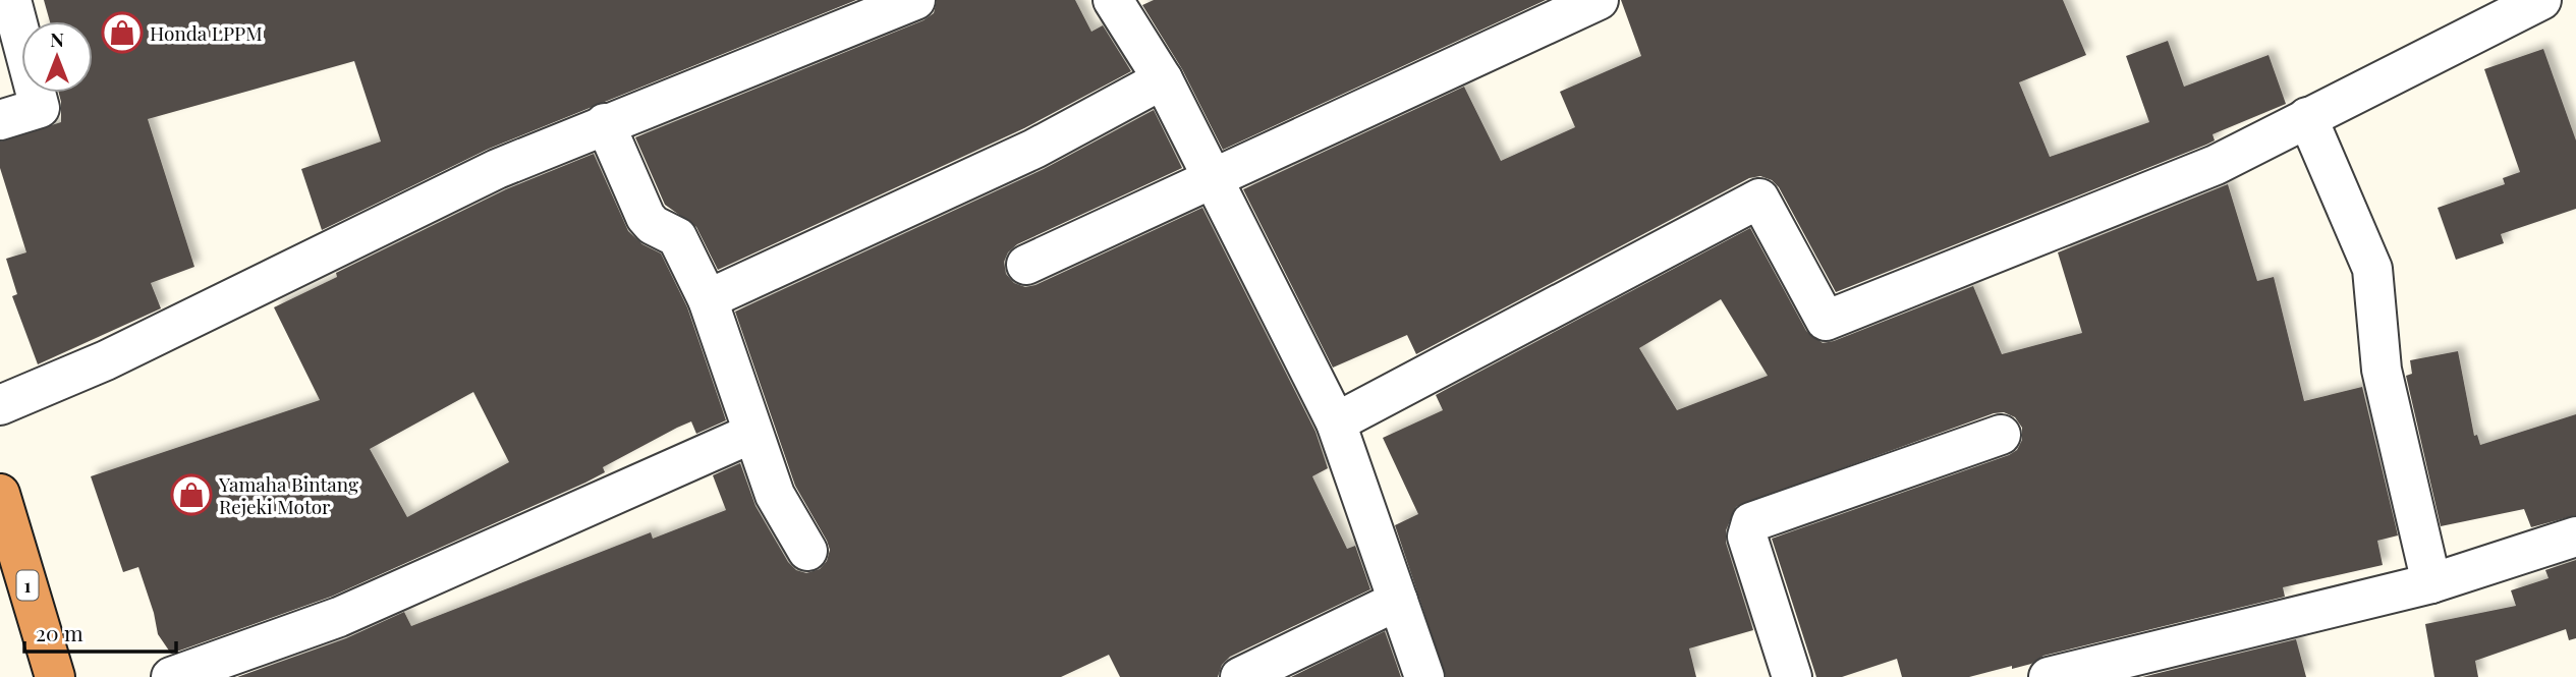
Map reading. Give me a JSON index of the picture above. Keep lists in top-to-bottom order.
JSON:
{
  "streets": {
    "highway": ["1"]
  },
  "places": {
    "shop": ["Honda LPPM", "Yamaha Bintang Rejeki Motor"]
  },
  "scale_bar": "20 m",
  "north": "top"
}
